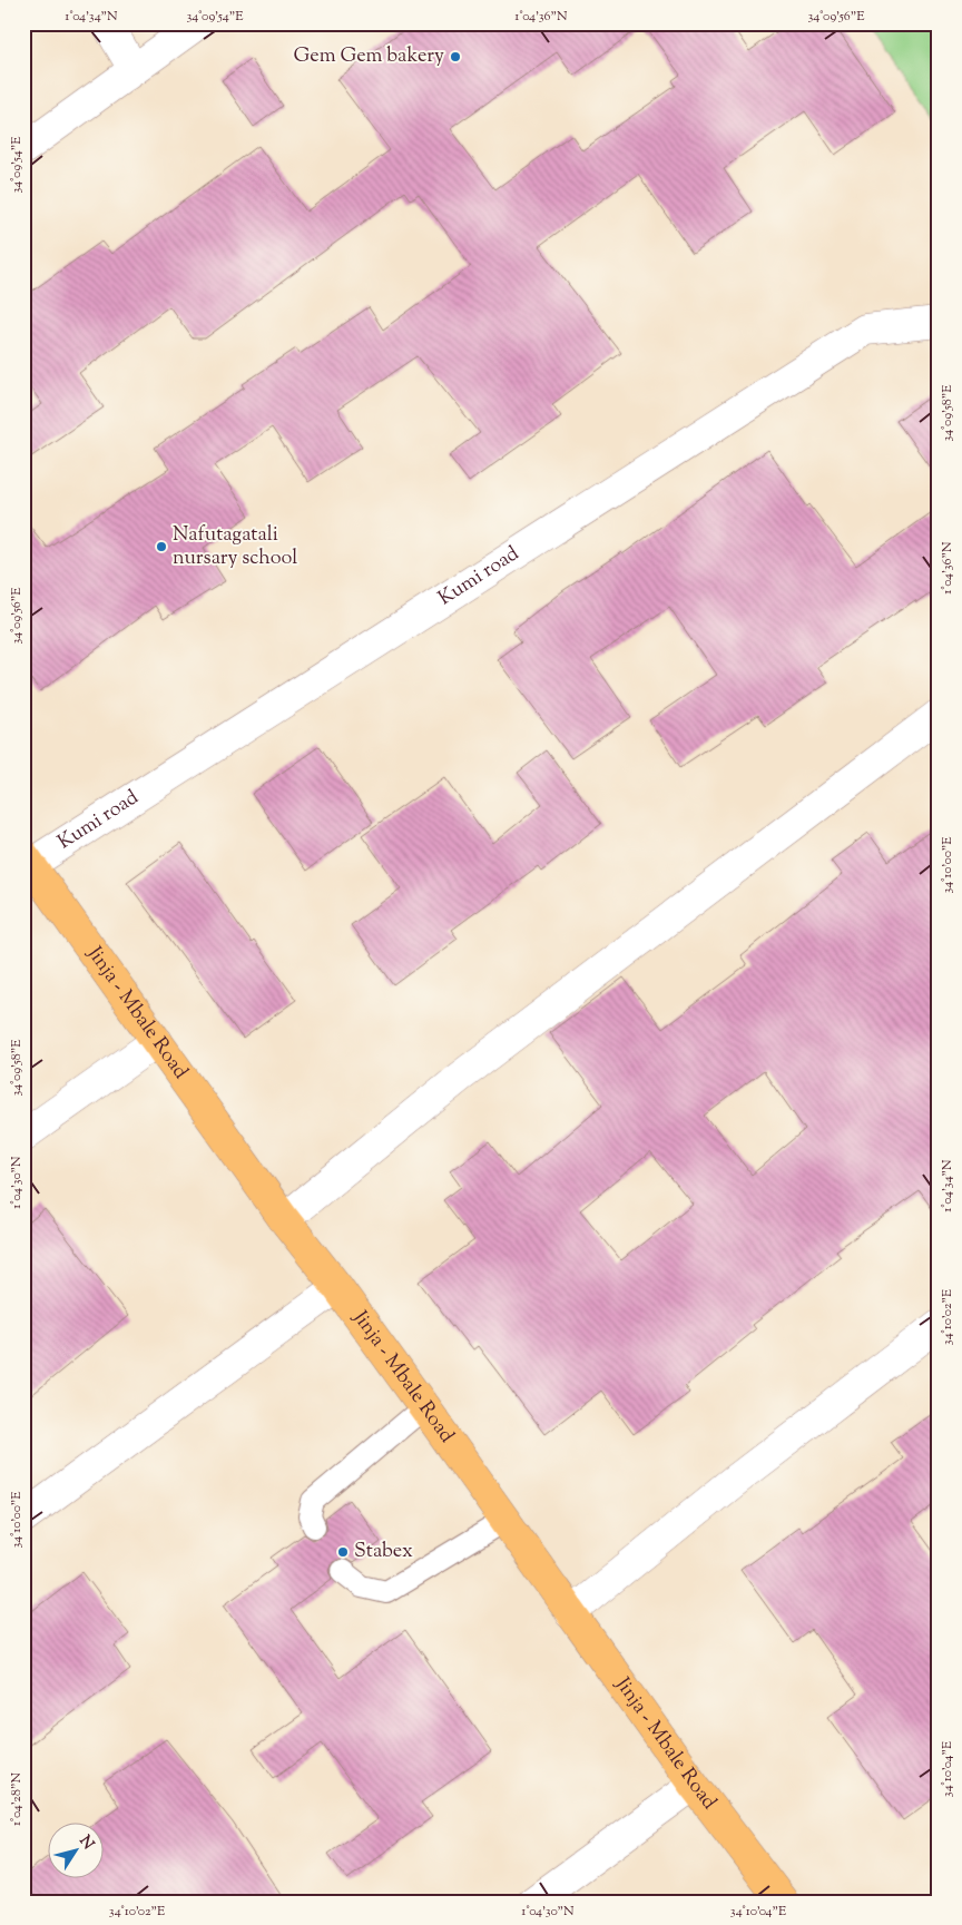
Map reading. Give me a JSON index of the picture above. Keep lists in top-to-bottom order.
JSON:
{
  "streets": {
    "main road": ["Jinja - Mbale Road"],
    "street": ["Kumi road"]
  },
  "crossings": [
    ["Kumi road", "Jinja - Mbale Road"]
  ],
  "places": ["Gem Gem bakery", "Nafutagatali nursary school", "Stabex"],
  "north": "top right",
  "coordinates": [
    "1°04'34\"N",
    "34°09'54\"E",
    "1°04'36\"N",
    "34°09'56\"E",
    "34°09'58\"E",
    "34°10'00\"E",
    "1°04'30\"N",
    "34°10'02\"E",
    "34°10'04\"E",
    "1°04'28\"N"
  ]
}
